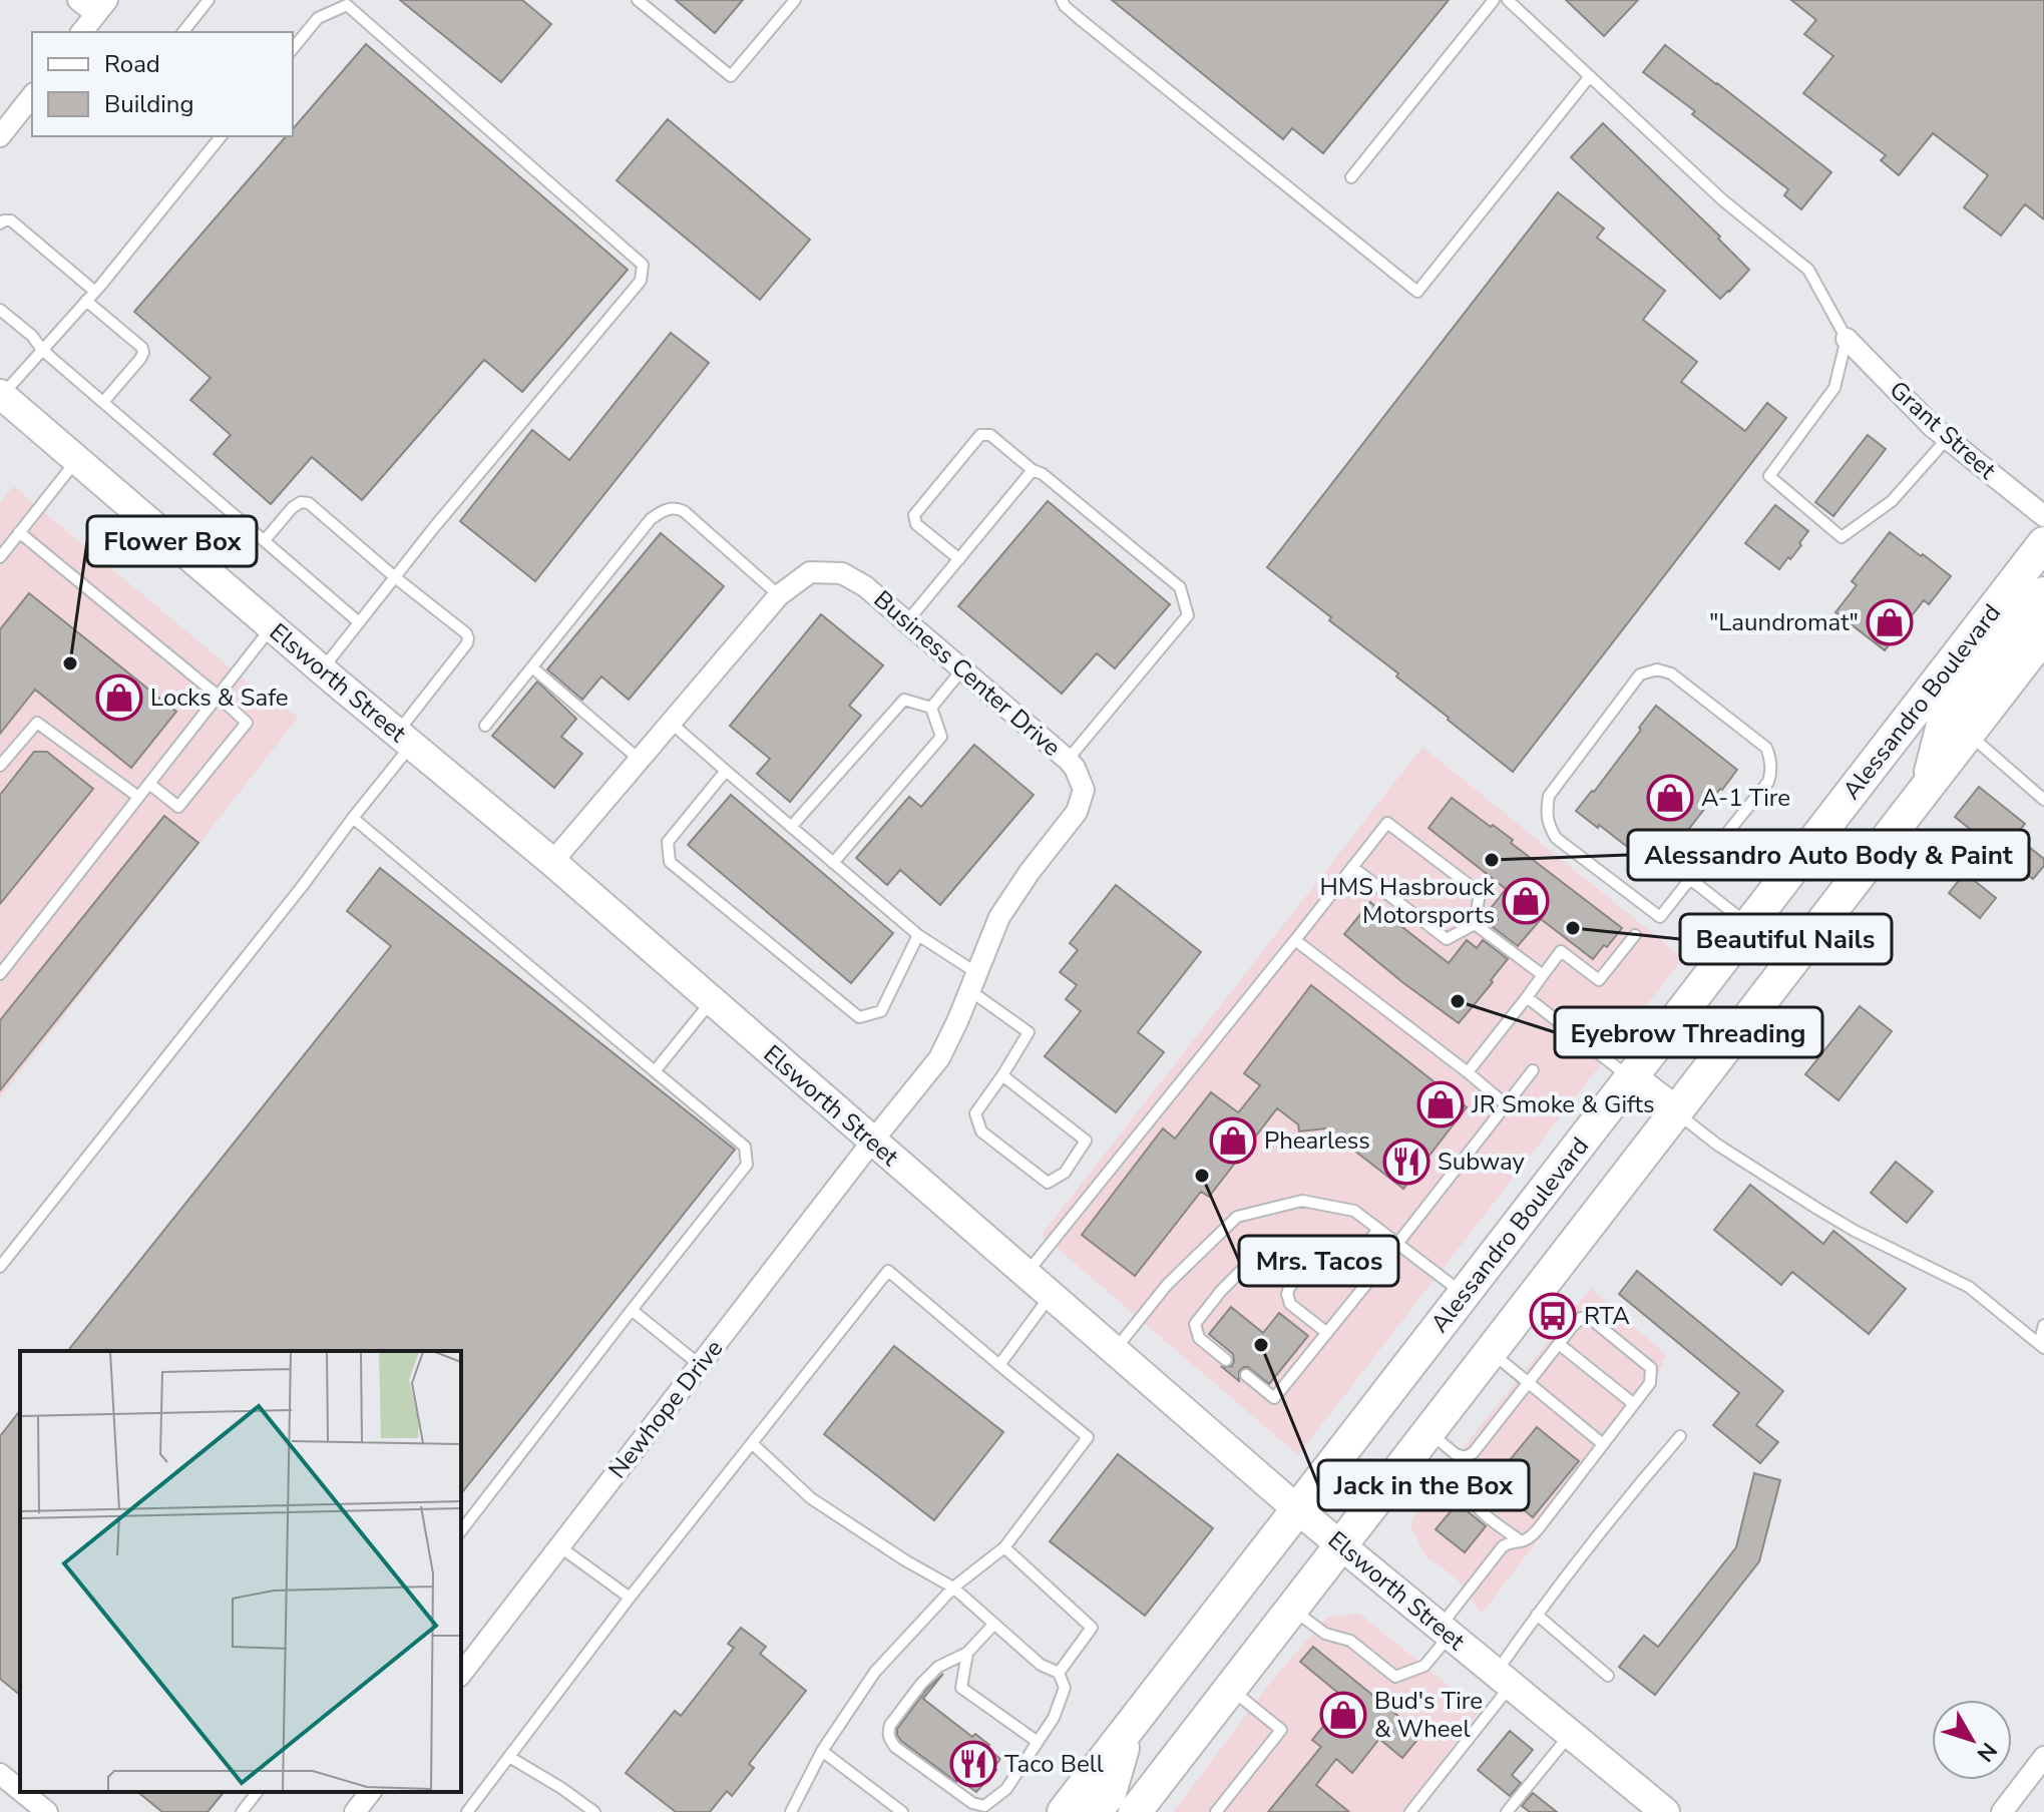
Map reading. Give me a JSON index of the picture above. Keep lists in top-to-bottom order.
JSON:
{
  "streets": {
    "main road": ["Alessandro Boulevard"],
    "street": [
      "Grant Street",
      "Business Center Drive",
      "Elsworth Street",
      "Newhope Drive"
    ]
  },
  "crossings": [
    ["Business Center Drive", "Elsworth Street"],
    ["Business Center Drive", "Newhope Drive"],
    ["Elsworth Street", "Alessandro Boulevard"],
    ["Elsworth Street", "Newhope Drive"]
  ],
  "places": {
    "shop": [
      "\"Laundromat\"",
      "Locks & Safe",
      "A-1 Tire",
      "HMS Hasbrouck Motorsports",
      "JR Smoke & Gifts",
      "Phearless",
      "Bud's Tire & Wheel"
    ],
    "other": [
      "Flower Box",
      "Alessandro Auto Body & Paint",
      "Beautiful Nails",
      "Eyebrow Threading",
      "Mrs. Tacos",
      "Jack in the Box"
    ],
    "restaurant": ["Subway", "Taco Bell"],
    "bus stop": ["RTA"]
  },
  "legend": ["Road", "Building"],
  "north": "bottom right"
}
